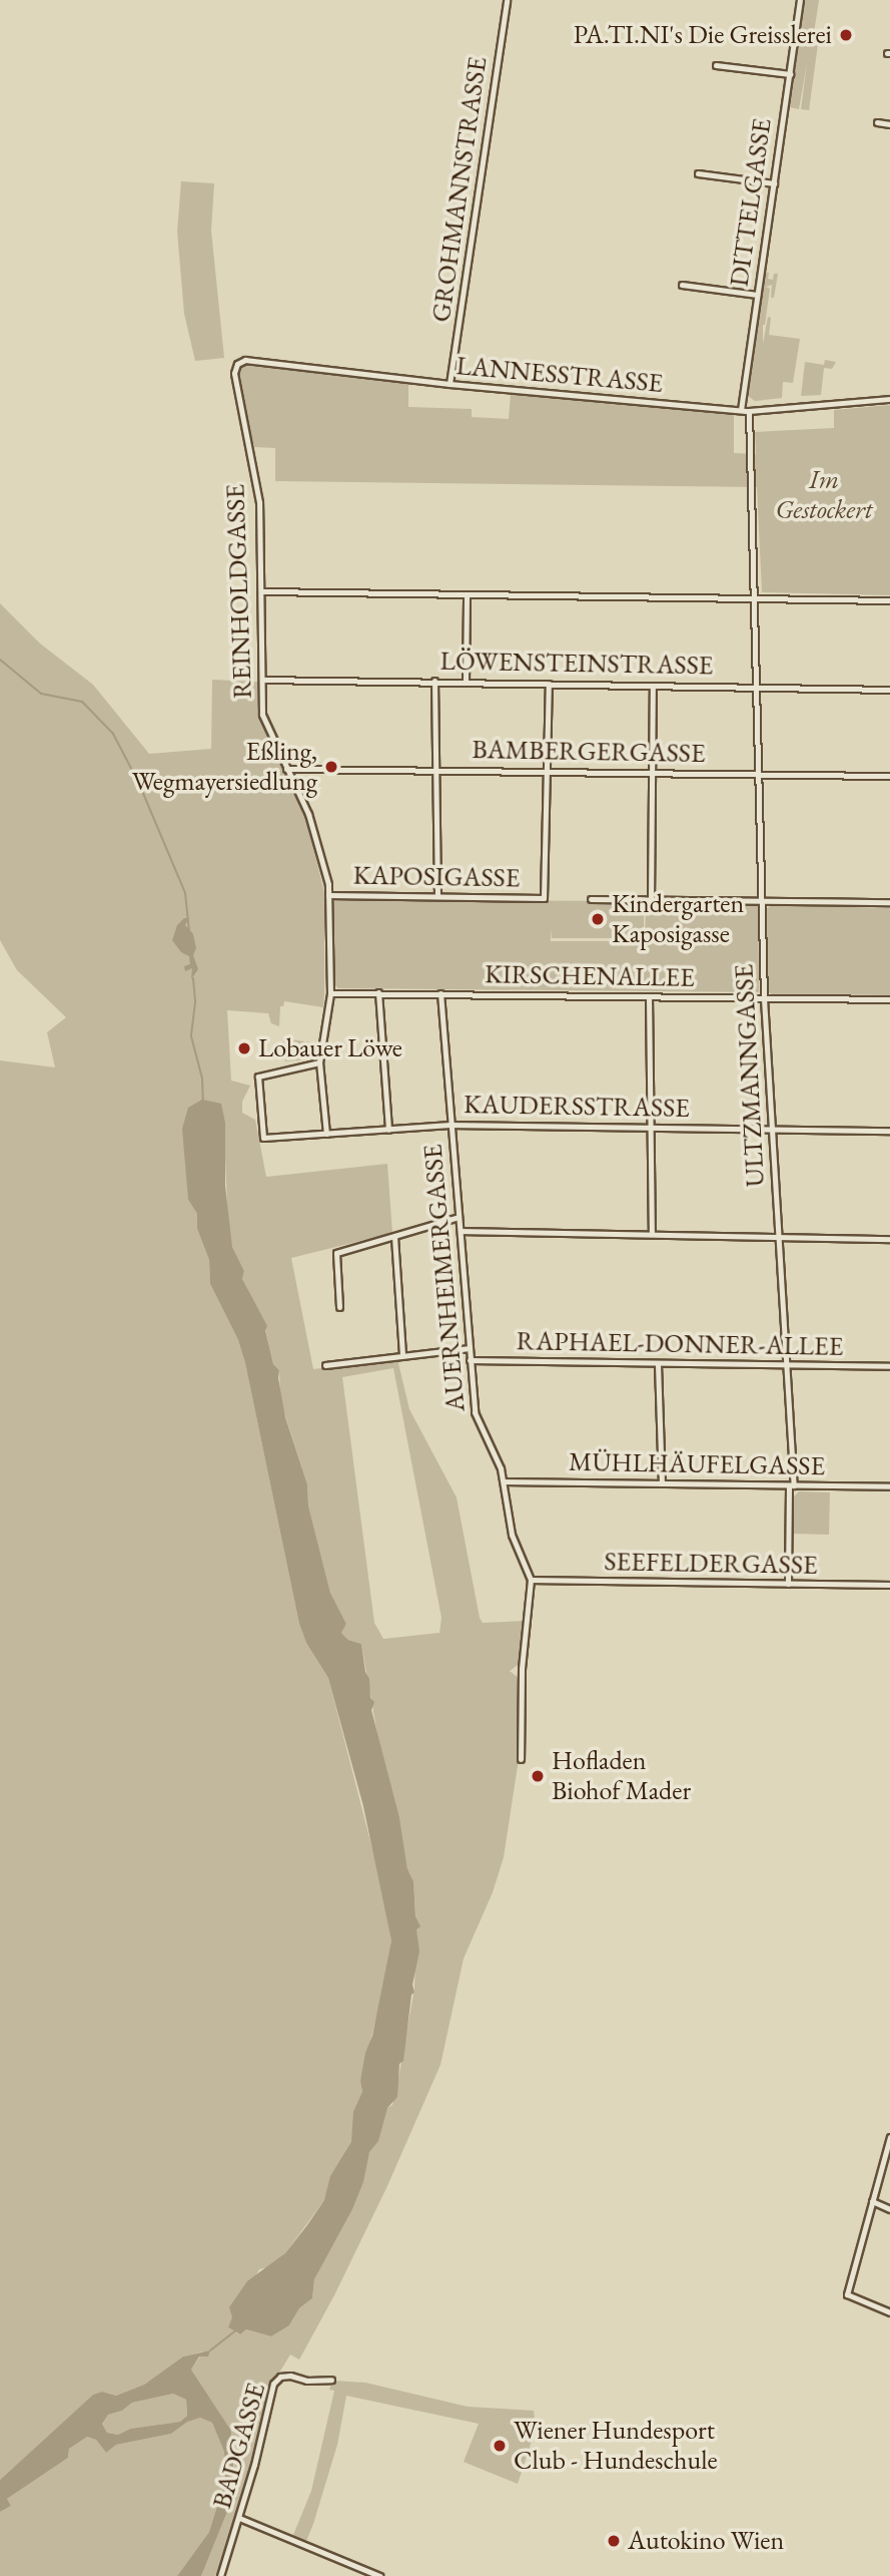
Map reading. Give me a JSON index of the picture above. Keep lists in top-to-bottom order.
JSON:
{
  "streets": {
    "street": [
      "GROHMANNSTRASSE",
      "DITTELGASSE",
      "LANNESSTRASSE",
      "REINHOLDGASSE",
      "LÖWENSTEINSTRASSE",
      "BAMBERGERGASSE",
      "KAPOSIGASSE",
      "KIRSCHENALLEE",
      "ULTZMANNGASSE",
      "KAUDERSSTRASSE",
      "AUERNHEIMERGASSE",
      "RAPHAEL-DONNER-ALLEE",
      "MÜHLHÄUFELGASSE",
      "SEEFELDERGASSE",
      "BADGASSE"
    ]
  },
  "crossings": [
    ["GROHMANNSTRASSE", "LANNESSTRASSE"],
    ["DITTELGASSE", "LANNESSTRASSE"],
    ["LANNESSTRASSE", "REINHOLDGASSE"],
    ["LANNESSTRASSE", "ULTZMANNGASSE"],
    ["REINHOLDGASSE", "LÖWENSTEINSTRASSE"],
    ["REINHOLDGASSE", "BAMBERGERGASSE"],
    ["REINHOLDGASSE", "KAPOSIGASSE"],
    ["REINHOLDGASSE", "KIRSCHENALLEE"],
    ["REINHOLDGASSE", "KAUDERSSTRASSE"],
    ["LÖWENSTEINSTRASSE", "ULTZMANNGASSE"],
    ["BAMBERGERGASSE", "KAPOSIGASSE"],
    ["BAMBERGERGASSE", "ULTZMANNGASSE"],
    ["KIRSCHENALLEE", "ULTZMANNGASSE"],
    ["KIRSCHENALLEE", "AUERNHEIMERGASSE"],
    ["ULTZMANNGASSE", "KAUDERSSTRASSE"],
    ["ULTZMANNGASSE", "RAPHAEL-DONNER-ALLEE"],
    ["ULTZMANNGASSE", "MÜHLHÄUFELGASSE"],
    ["ULTZMANNGASSE", "SEEFELDERGASSE"],
    ["KAUDERSSTRASSE", "AUERNHEIMERGASSE"],
    ["AUERNHEIMERGASSE", "RAPHAEL-DONNER-ALLEE"],
    ["AUERNHEIMERGASSE", "MÜHLHÄUFELGASSE"],
    ["AUERNHEIMERGASSE", "SEEFELDERGASSE"]
  ],
  "parks": ["Im Gestockert"],
  "places": [
    "PA.TI.NI's Die Greisslerei",
    "Eßling, Wegmayersiedlung",
    "Kindergarten Kaposigasse",
    "Lobauer Löwe",
    "Hofladen Biohof Mader",
    "Wiener Hundesport Club - Hundeschule",
    "Autokino Wien"
  ]
}
